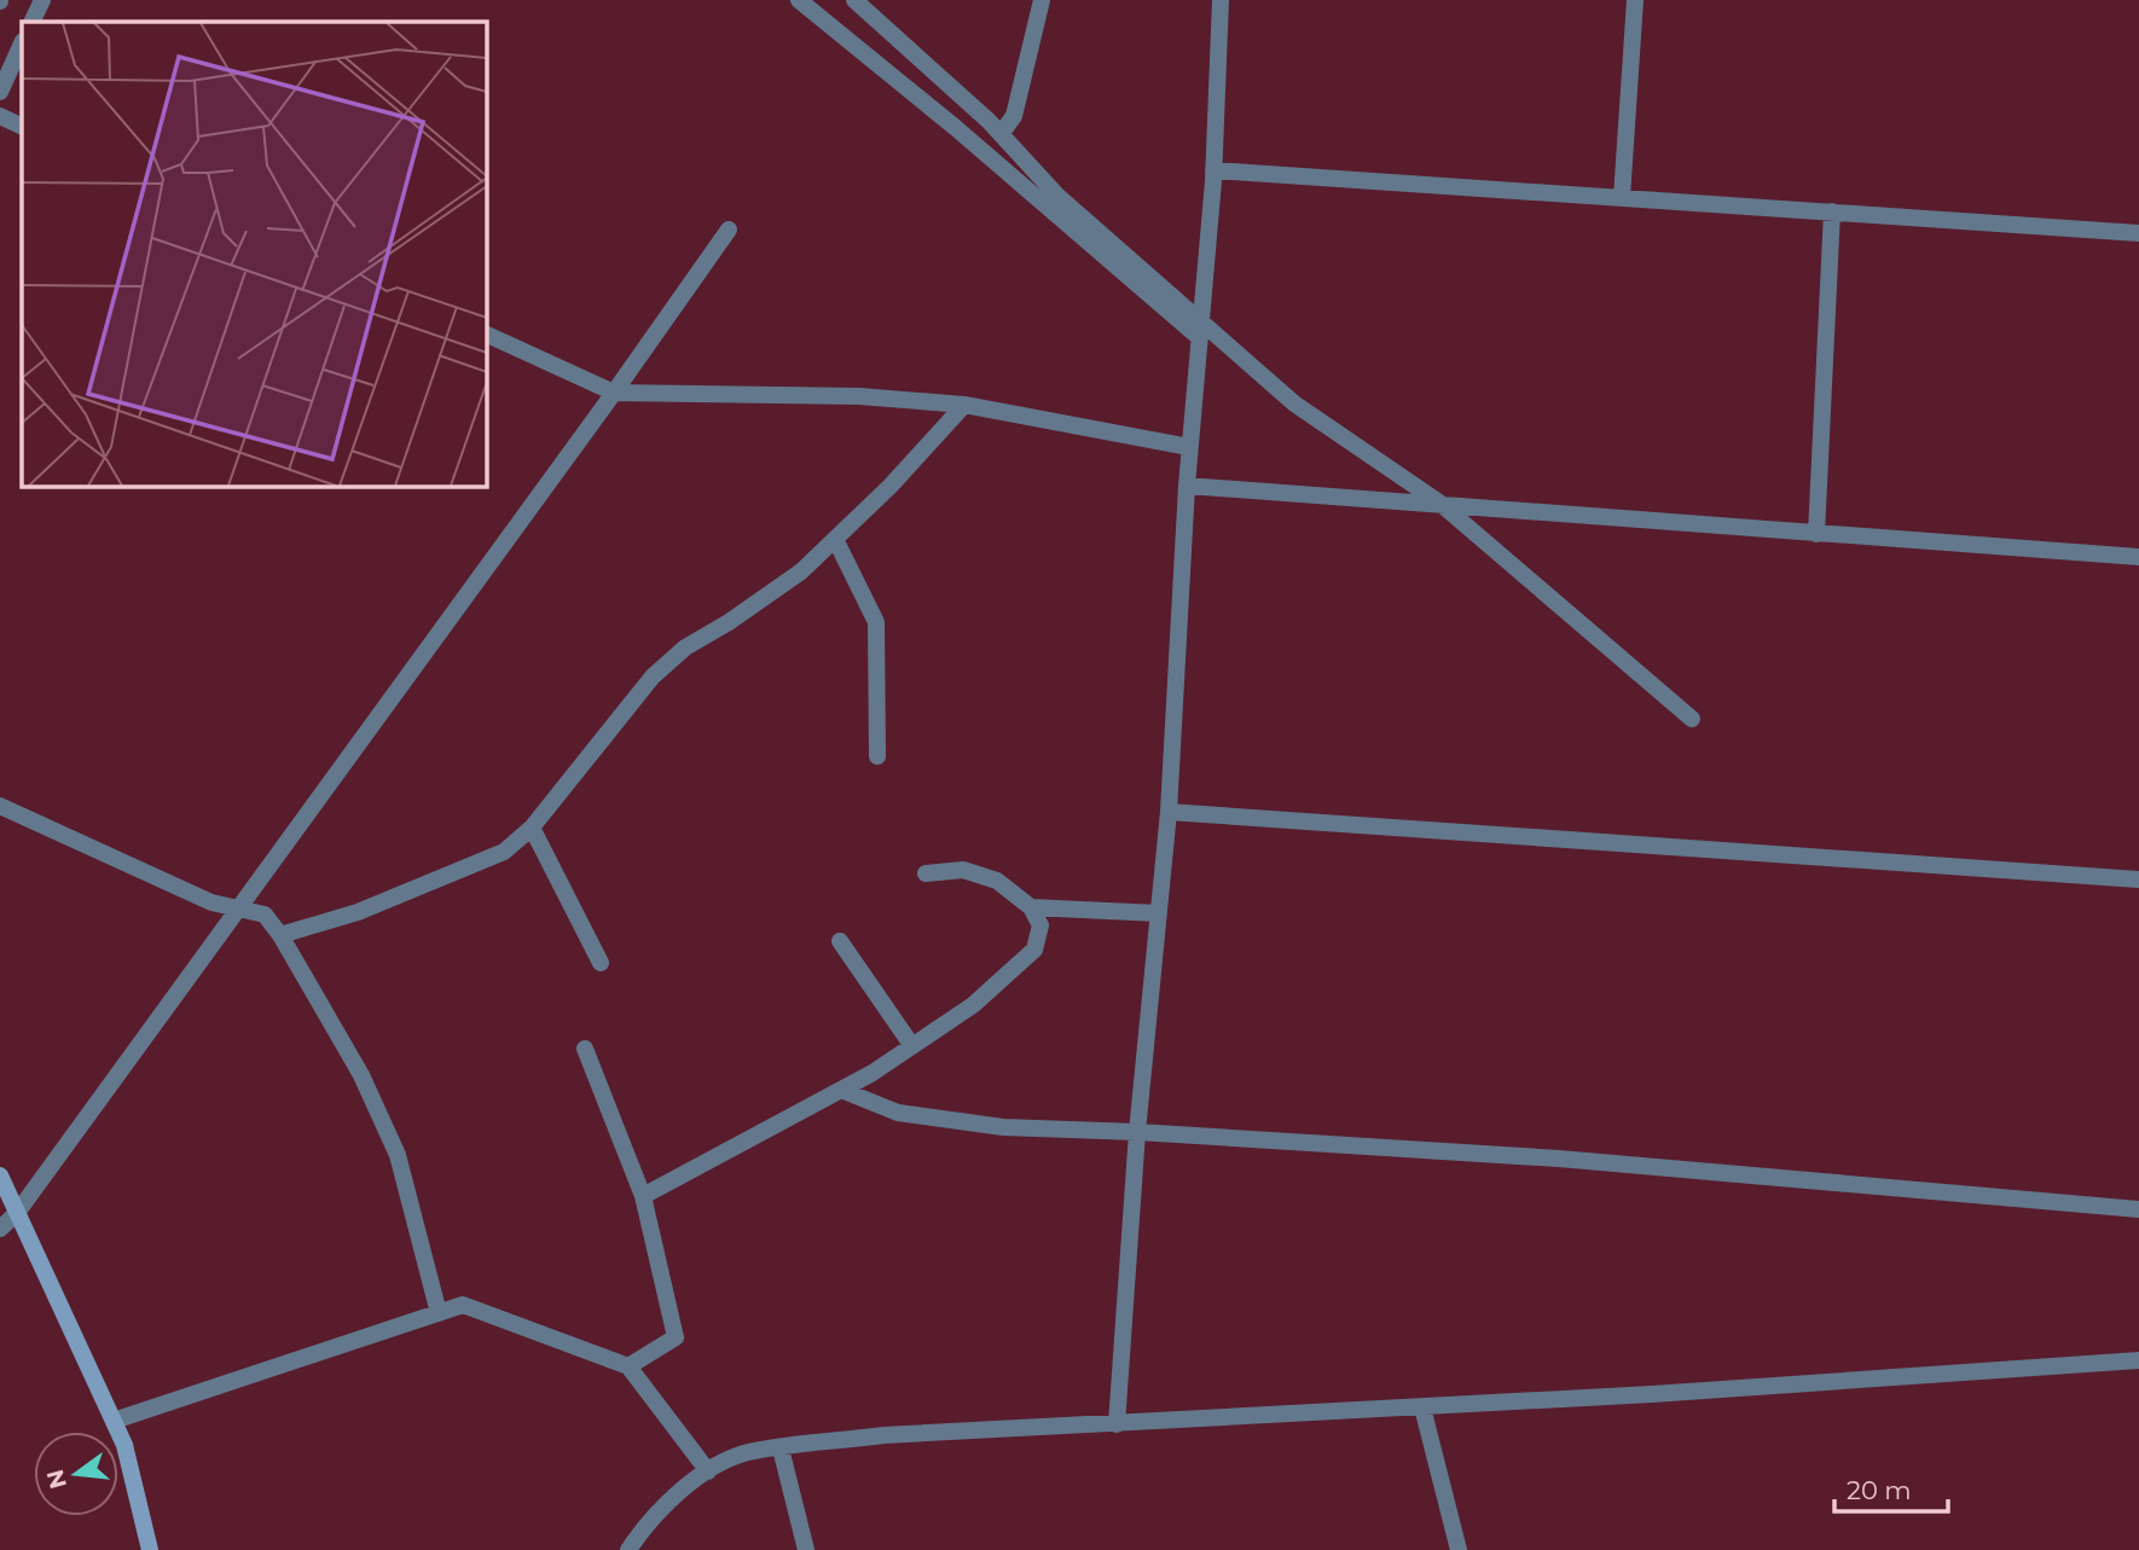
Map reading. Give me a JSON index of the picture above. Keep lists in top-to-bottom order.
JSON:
{
  "scale_bar": "20 m",
  "north": "left"
}
